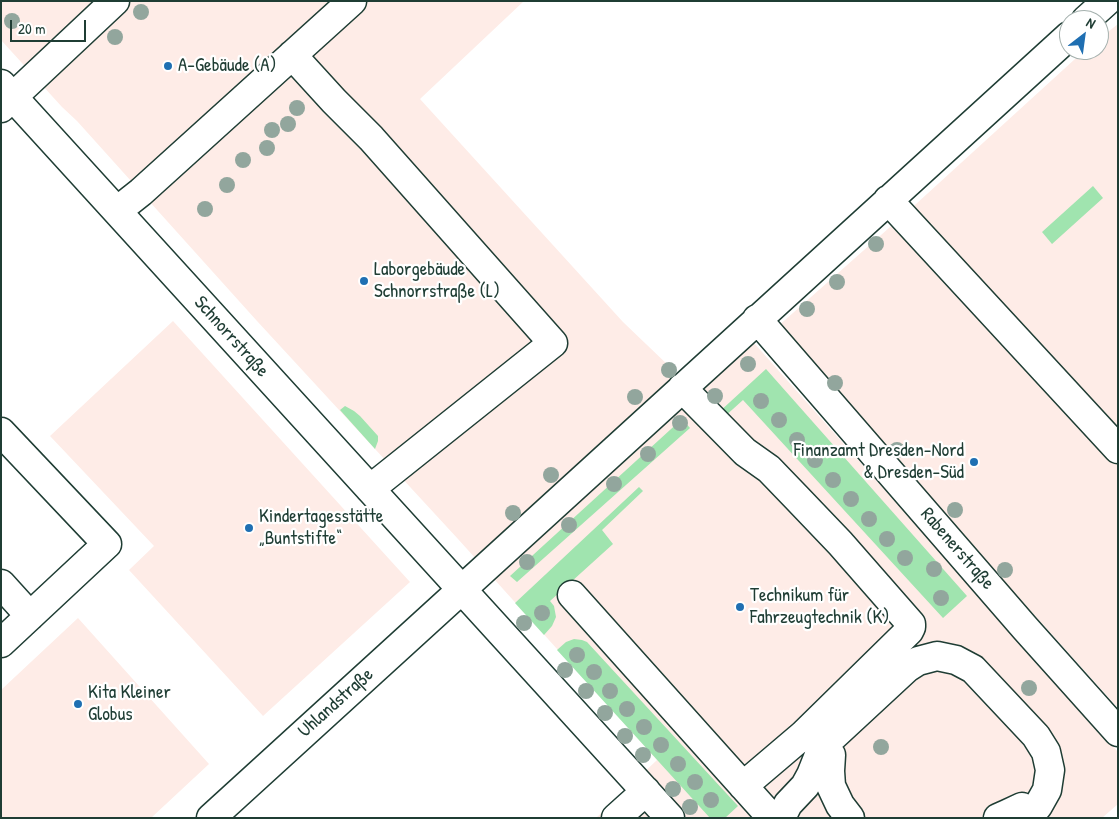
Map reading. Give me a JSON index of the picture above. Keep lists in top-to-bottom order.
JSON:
{
  "streets": {
    "street": ["Schnorrstraße", "Rabenerstraße", "Uhlandstraße"]
  },
  "crossings": [
    ["Schnorrstraße", "Uhlandstraße"],
    ["Rabenerstraße", "Uhlandstraße"]
  ],
  "places": [
    "A-Gebäude (A)",
    "Laborgebäude Schnorrstraße (L)",
    "Finanzamt Dresden-Nord & Dresden-Süd",
    "Kindertagesstätte „Buntstifte“",
    "Technikum für Fahrzeugtechnik (K)",
    "Kita Kleiner Globus"
  ],
  "scale_bar": "20 m",
  "north": "top right"
}
